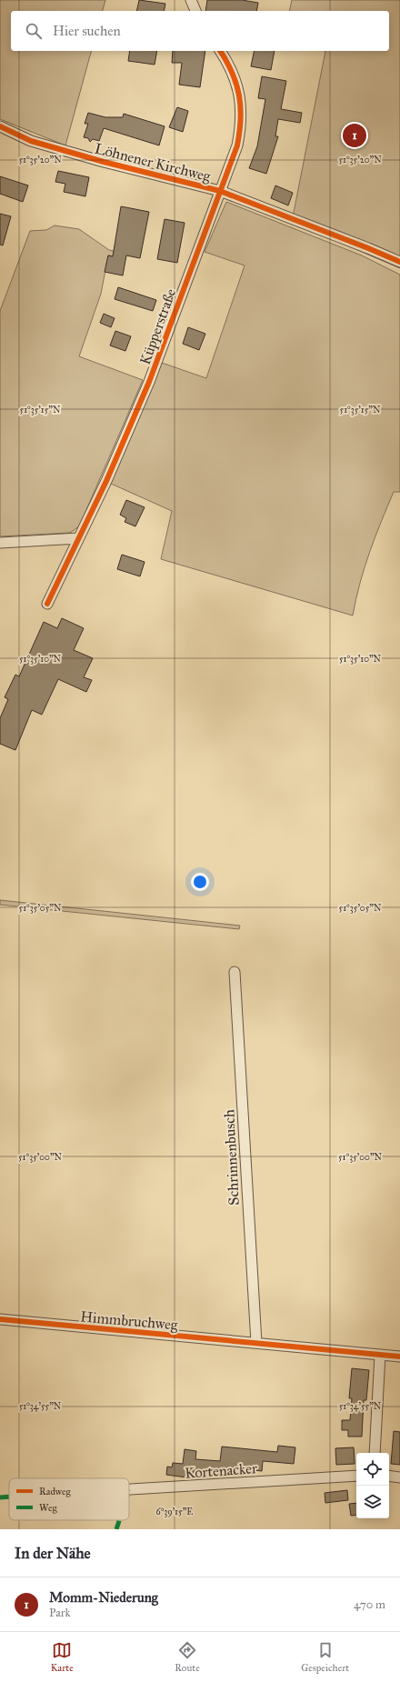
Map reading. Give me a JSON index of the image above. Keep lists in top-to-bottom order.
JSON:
{
  "streets": {
    "street": [
      "Löhnener Kirchweg",
      "Küpperstraße",
      "Schrinnenbusch",
      "Himmbruchweg",
      "Kortenacker"
    ]
  },
  "crossings": [
    ["Löhnener Kirchweg", "Küpperstraße"],
    ["Schrinnenbusch", "Himmbruchweg"]
  ],
  "legend": ["Radweg", "Weg"],
  "page": {
    "search": "Hier suchen",
    "pins": "1",
    "heading": "In der Nähe",
    "list": [
      {
        "mark": "1",
        "name": "Momm-Niederung",
        "note": "Park",
        "value": "470 m"
      }
    ],
    "nav": ["Karte", "Route", "Gespeichert"]
  },
  "coordinates": [
    "51°35'20\"N",
    "51°35'15\"N",
    "51°35'10\"N",
    "51°35'05\"N",
    "51°35'00\"N",
    "51°34'55\"N",
    "6°39'15\"E"
  ]
}
